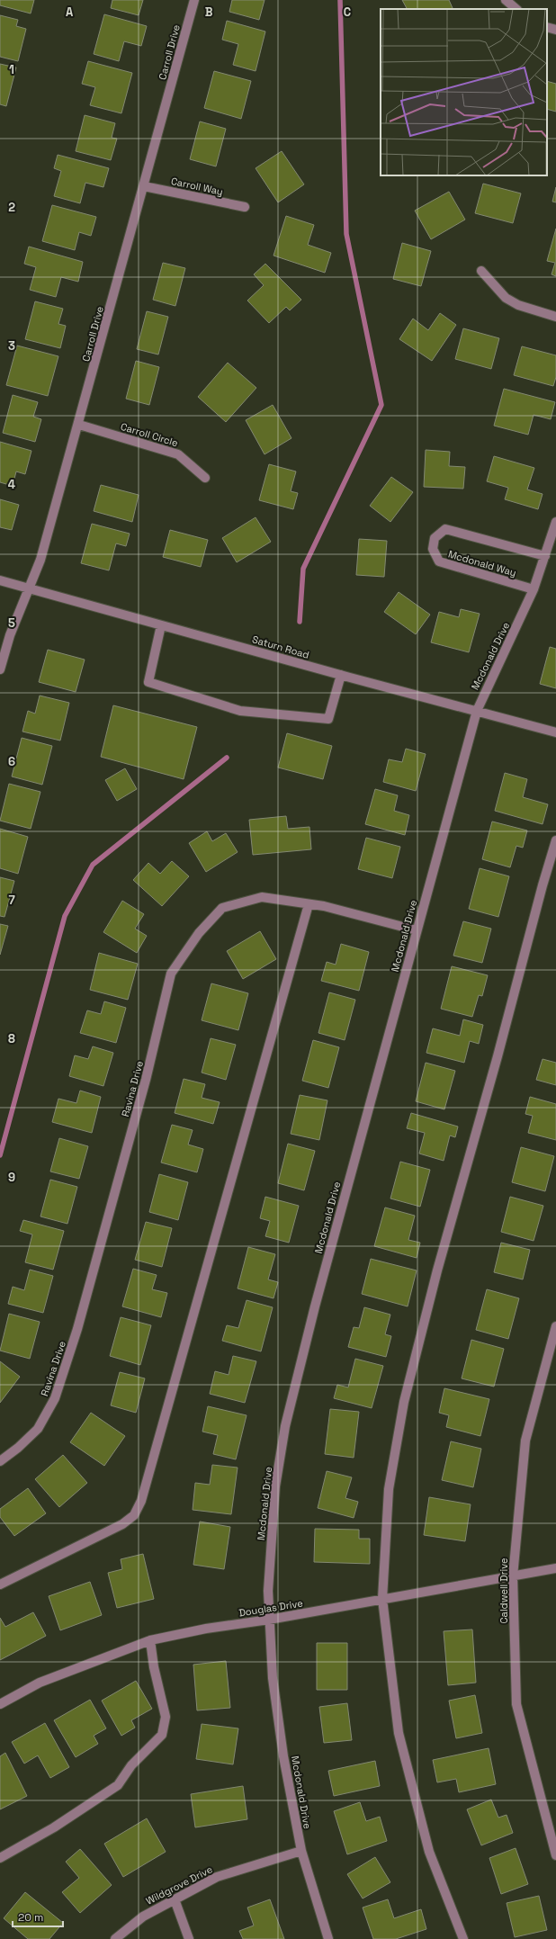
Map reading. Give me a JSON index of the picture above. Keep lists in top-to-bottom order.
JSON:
{
  "streets": {
    "street": [
      "Carroll Drive",
      "Carroll Way",
      "Carroll Circle",
      "Mcdonald Way",
      "Saturn Road",
      "Mcdonald Drive",
      "Ravina Drive",
      "Caldwell Drive",
      "Douglas Drive",
      "Wildgrove Drive"
    ]
  },
  "crossings": [
    ["Carroll Drive", "Carroll Way"],
    ["Carroll Drive", "Carroll Circle"],
    ["Carroll Drive", "Saturn Road"],
    ["Mcdonald Way", "Mcdonald Drive"],
    ["Saturn Road", "Mcdonald Drive"],
    ["Mcdonald Drive", "Ravina Drive"],
    ["Mcdonald Drive", "Douglas Drive"],
    ["Mcdonald Drive", "Wildgrove Drive"],
    ["Caldwell Drive", "Douglas Drive"]
  ],
  "scale_bar": "20 m",
  "grid": {
    "columns": ["A", "B", "C"],
    "rows": [
      "1",
      "2",
      "3",
      "4",
      "5",
      "6",
      "7",
      "8",
      "9"
    ]
  }
}
